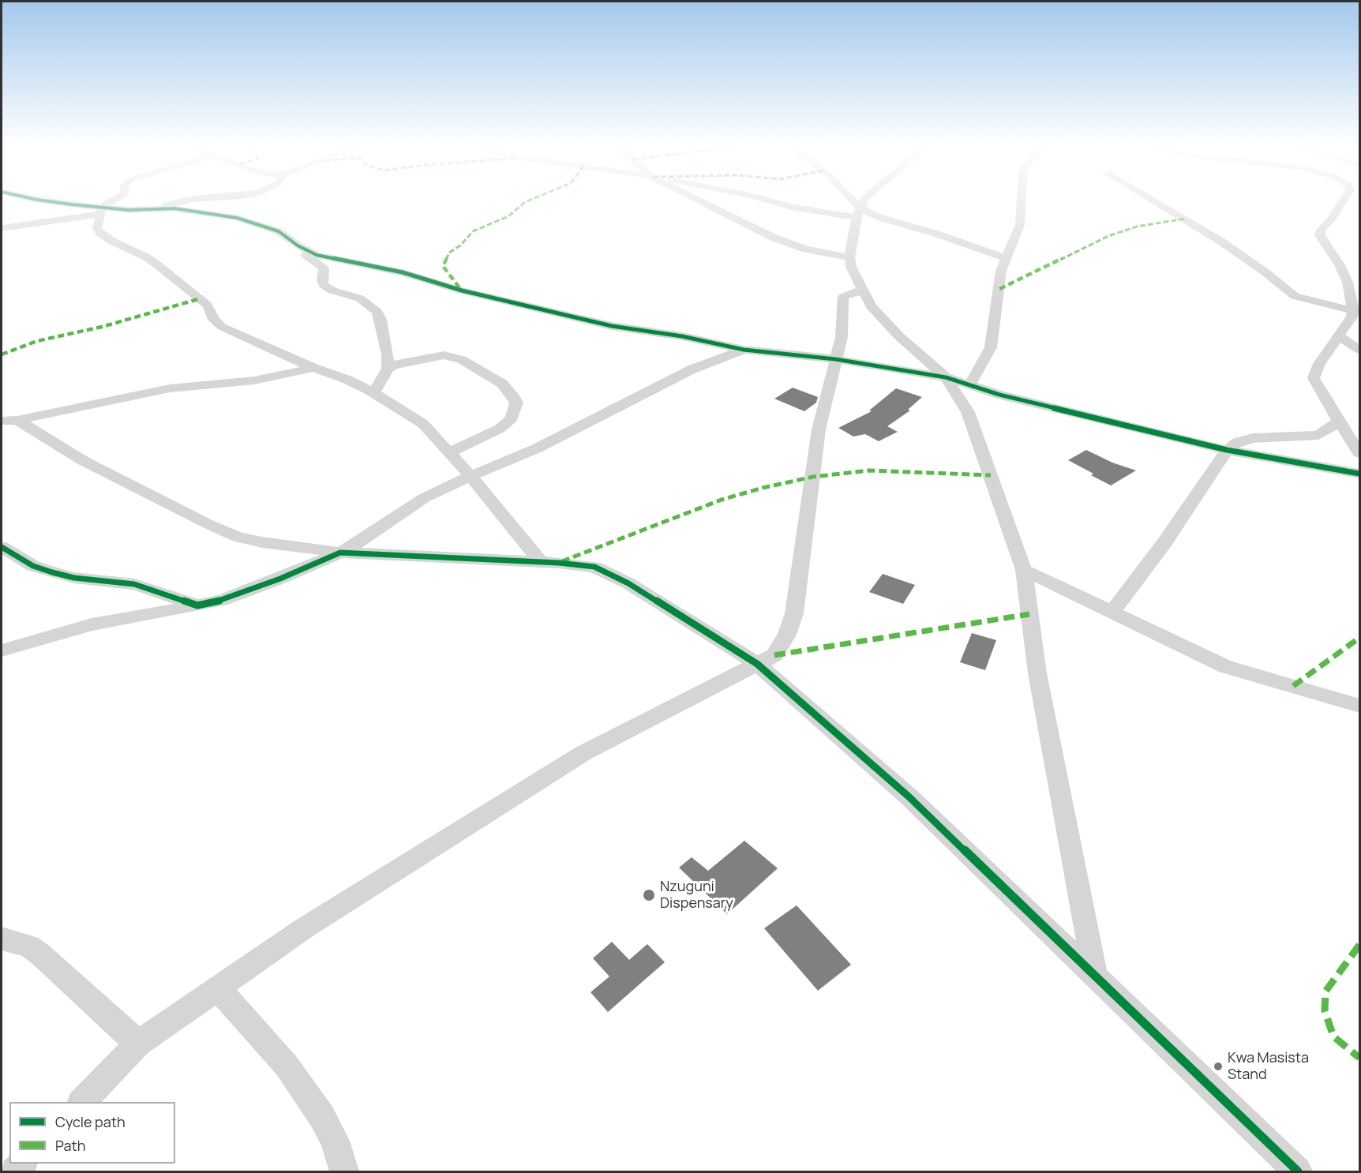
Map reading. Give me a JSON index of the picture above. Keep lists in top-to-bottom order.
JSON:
{
  "places": ["Nzuguni Dispensary", "Kwa Masista Stand"],
  "legend": ["Cycle path", "Path"]
}
